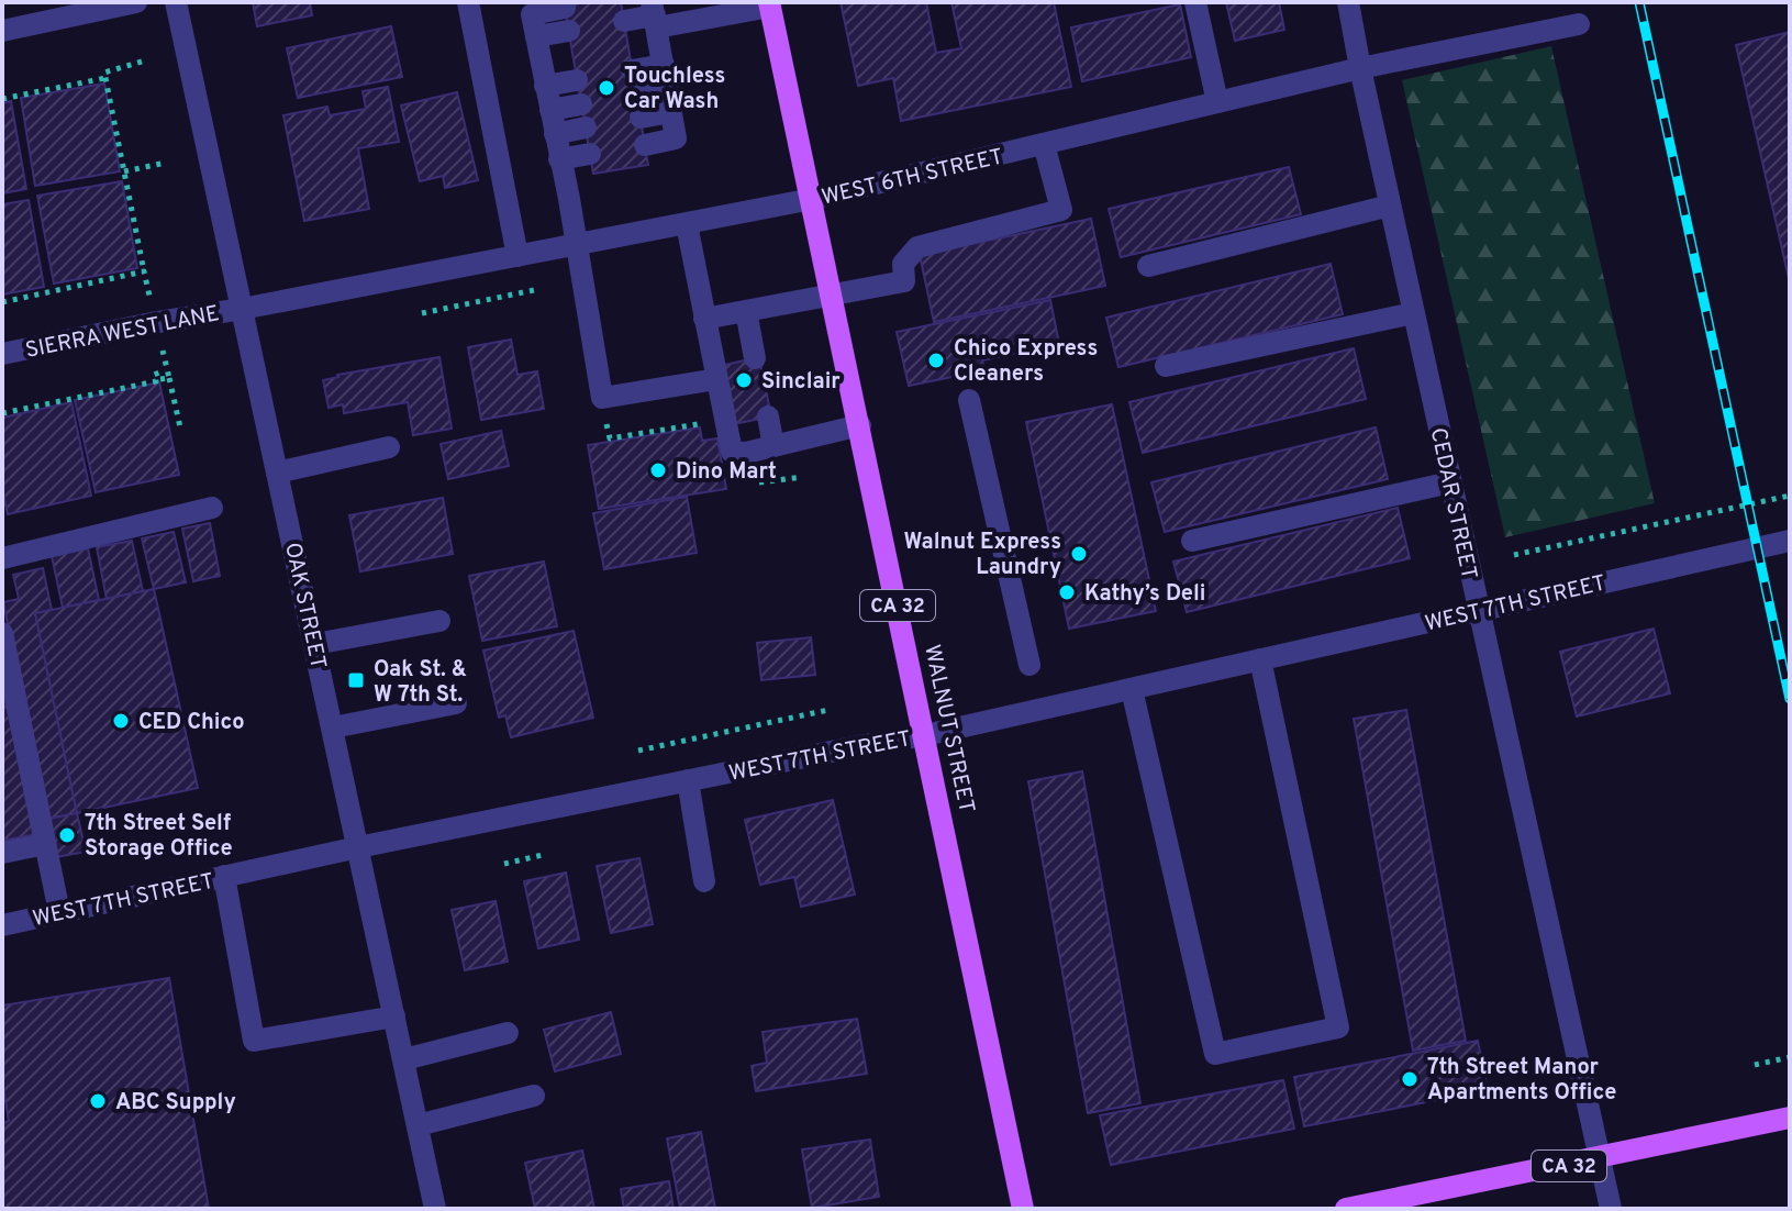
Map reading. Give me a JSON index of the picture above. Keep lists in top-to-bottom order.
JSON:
{
  "streets": {
    "main road": ["CA 32", "WALNUT STREET"],
    "street": [
      "WEST 6TH STREET",
      "SIERRA WEST LANE",
      "CEDAR STREET",
      "WEST 7TH STREET",
      "OAK STREET"
    ]
  },
  "crossings": [
    ["WEST 6TH STREET", "SIERRA WEST LANE"],
    ["WEST 6TH STREET", "CEDAR STREET"],
    ["WEST 6TH STREET", "OAK STREET"],
    ["WEST 6TH STREET", "WALNUT STREET"],
    ["SIERRA WEST LANE", "OAK STREET"],
    ["CEDAR STREET", "WEST 7TH STREET"],
    ["CEDAR STREET", "CA 32"],
    ["WEST 7TH STREET", "OAK STREET"],
    ["WEST 7TH STREET", "WALNUT STREET"]
  ],
  "places": {
    "other": [
      "Touchless Car Wash",
      "Chico Express Cleaners",
      "Sinclair",
      "Dino Mart",
      "Walnut Express Laundry",
      "Kathy’s Deli",
      "CED Chico",
      "7th Street Self Storage Office",
      "7th Street Manor Apartments Office",
      "ABC Supply"
    ],
    "transit": ["Oak St. & W 7th St."]
  }
}
